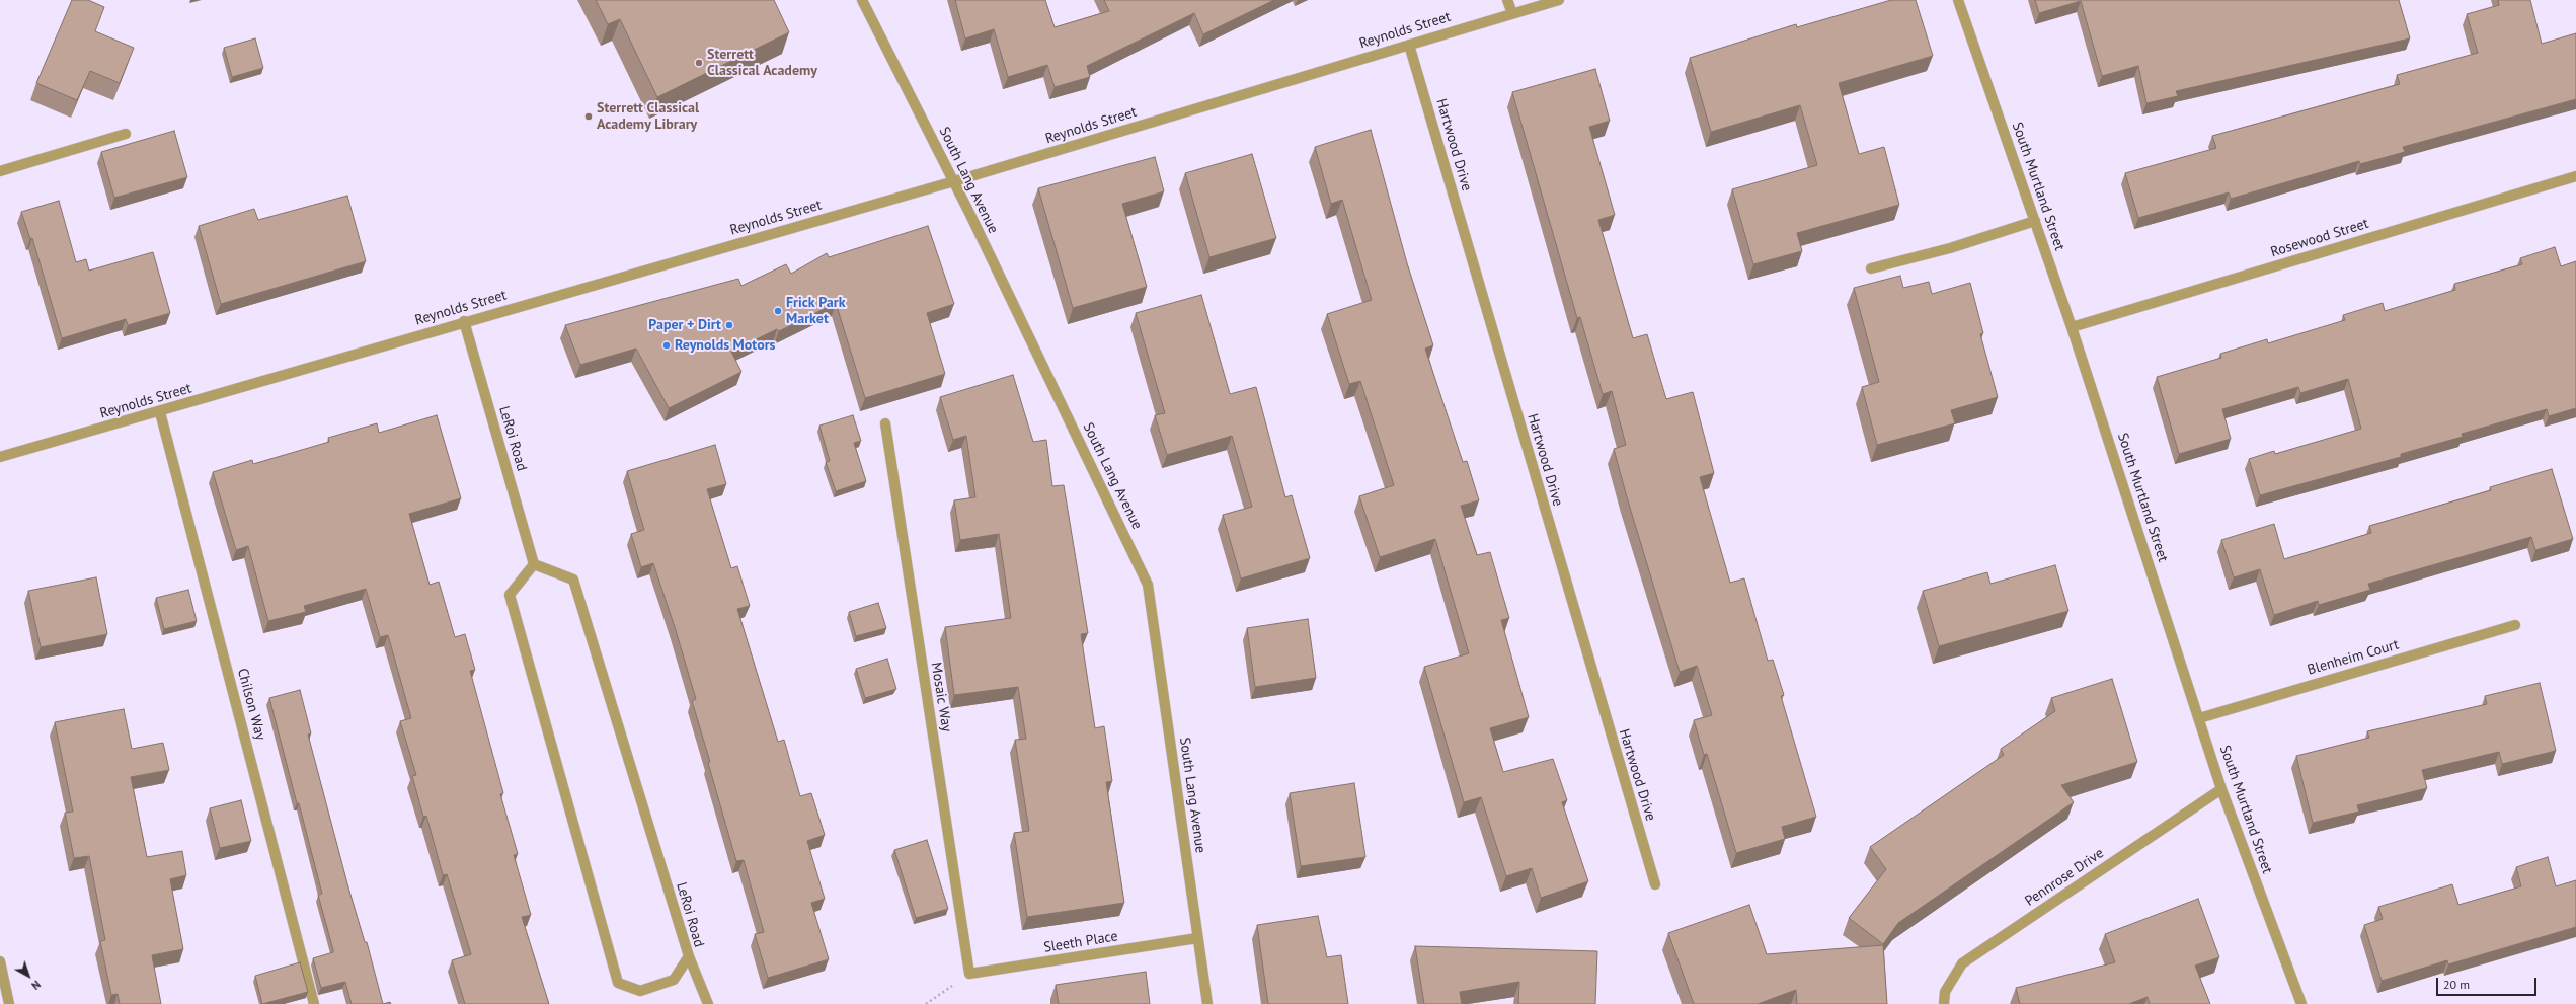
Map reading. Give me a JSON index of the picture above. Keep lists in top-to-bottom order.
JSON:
{
  "streets": {
    "street": [
      "Reynolds Street",
      "Hartwood Drive",
      "South Lang Avenue",
      "South Murtland Street",
      "Rosewood Street",
      "LeRoi Road",
      "Blenheim Court",
      "Mosaic Way",
      "Chilson Way",
      "Pennrose Drive",
      "Sleeth Place"
    ]
  },
  "crossings": [
    ["Reynolds Street", "Hartwood Drive"],
    ["Reynolds Street", "South Lang Avenue"],
    ["Reynolds Street", "LeRoi Road"],
    ["Reynolds Street", "Chilson Way"],
    ["South Lang Avenue", "Sleeth Place"],
    ["South Murtland Street", "Rosewood Street"],
    ["South Murtland Street", "Blenheim Court"],
    ["South Murtland Street", "Pennrose Drive"],
    ["Mosaic Way", "Sleeth Place"]
  ],
  "places": [
    "Sterrett Classical Academy",
    "Sterrett Classical Academy Library",
    "Frick Park Market",
    "Paper + Dirt",
    "Reynolds Motors"
  ],
  "scale_bar": "20 m",
  "north": "bottom right"
}
